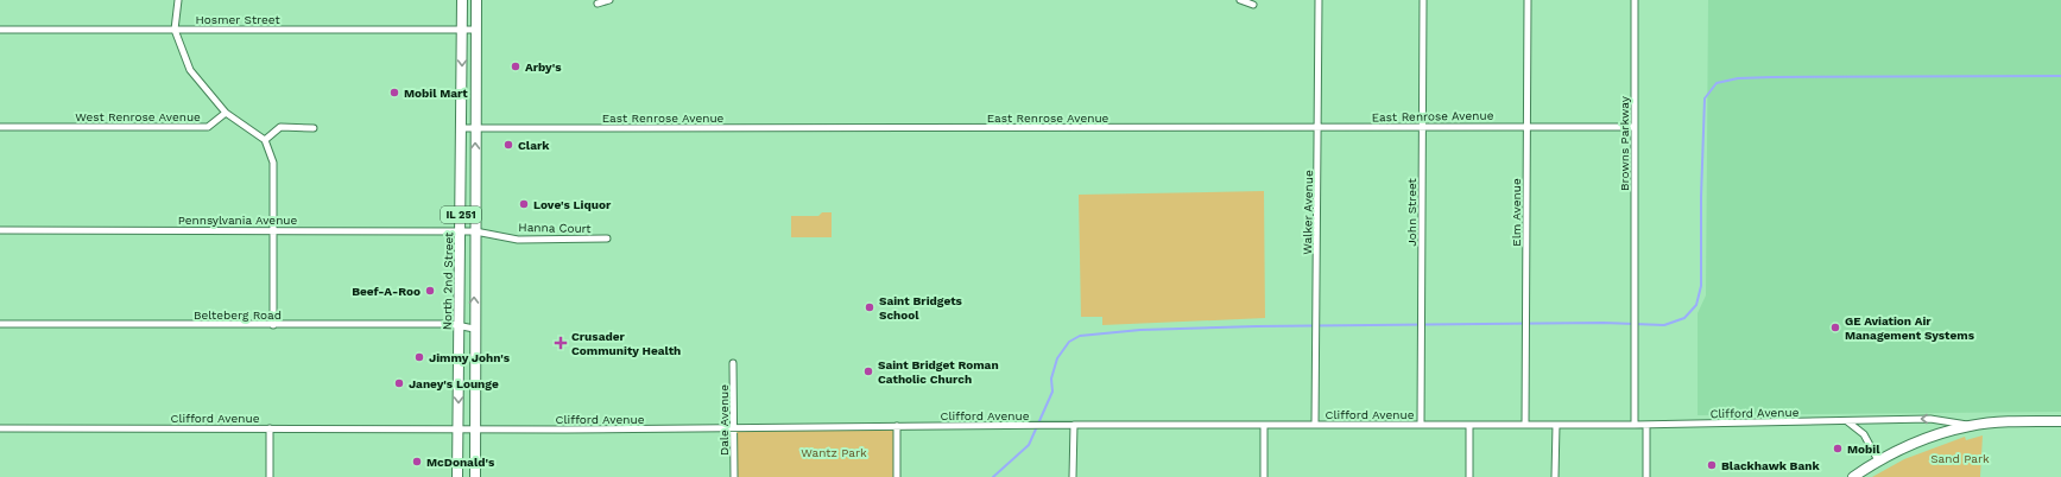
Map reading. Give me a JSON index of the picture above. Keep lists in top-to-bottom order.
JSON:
{
  "streets": {
    "main road": ["IL 251", "North 2nd Street"],
    "street": [
      "Hosmer Street",
      "West Renrose Avenue",
      "East Renrose Avenue",
      "Browns Parkway",
      "Walker Avenue",
      "John Street",
      "Elm Avenue",
      "Pennsylvania Avenue",
      "Hanna Court",
      "Belteberg Road",
      "Clifford Avenue",
      "Dale Avenue"
    ]
  },
  "crossings": [
    ["Hosmer Street", "IL 251"],
    ["Hosmer Street", "North 2nd Street"],
    ["East Renrose Avenue", "Browns Parkway"],
    ["East Renrose Avenue", "Walker Avenue"],
    ["East Renrose Avenue", "John Street"],
    ["East Renrose Avenue", "Elm Avenue"],
    ["East Renrose Avenue", "IL 251"],
    ["East Renrose Avenue", "North 2nd Street"],
    ["Browns Parkway", "Clifford Avenue"],
    ["Walker Avenue", "Clifford Avenue"],
    ["John Street", "Clifford Avenue"],
    ["Elm Avenue", "Clifford Avenue"],
    ["IL 251", "Pennsylvania Avenue"],
    ["IL 251", "Hanna Court"],
    ["IL 251", "Belteberg Road"],
    ["IL 251", "Clifford Avenue"],
    ["Pennsylvania Avenue", "Hanna Court"],
    ["Pennsylvania Avenue", "North 2nd Street"],
    ["North 2nd Street", "Belteberg Road"],
    ["North 2nd Street", "Clifford Avenue"],
    ["Clifford Avenue", "Dale Avenue"]
  ],
  "parks": ["Wantz Park", "Sand Park"],
  "places": {
    "other": [
      "Arby's",
      "Mobil Mart",
      "Clark",
      "Love's Liquor",
      "Beef-A-Roo",
      "Saint Bridgets School",
      "GE Aviation Air Management Systems",
      "Jimmy John's",
      "Saint Bridget Roman Catholic Church",
      "Janey's Lounge",
      "Mobil",
      "McDonald's",
      "Blackhawk Bank"
    ],
    "health": ["Crusader Community Health"]
  }
}
